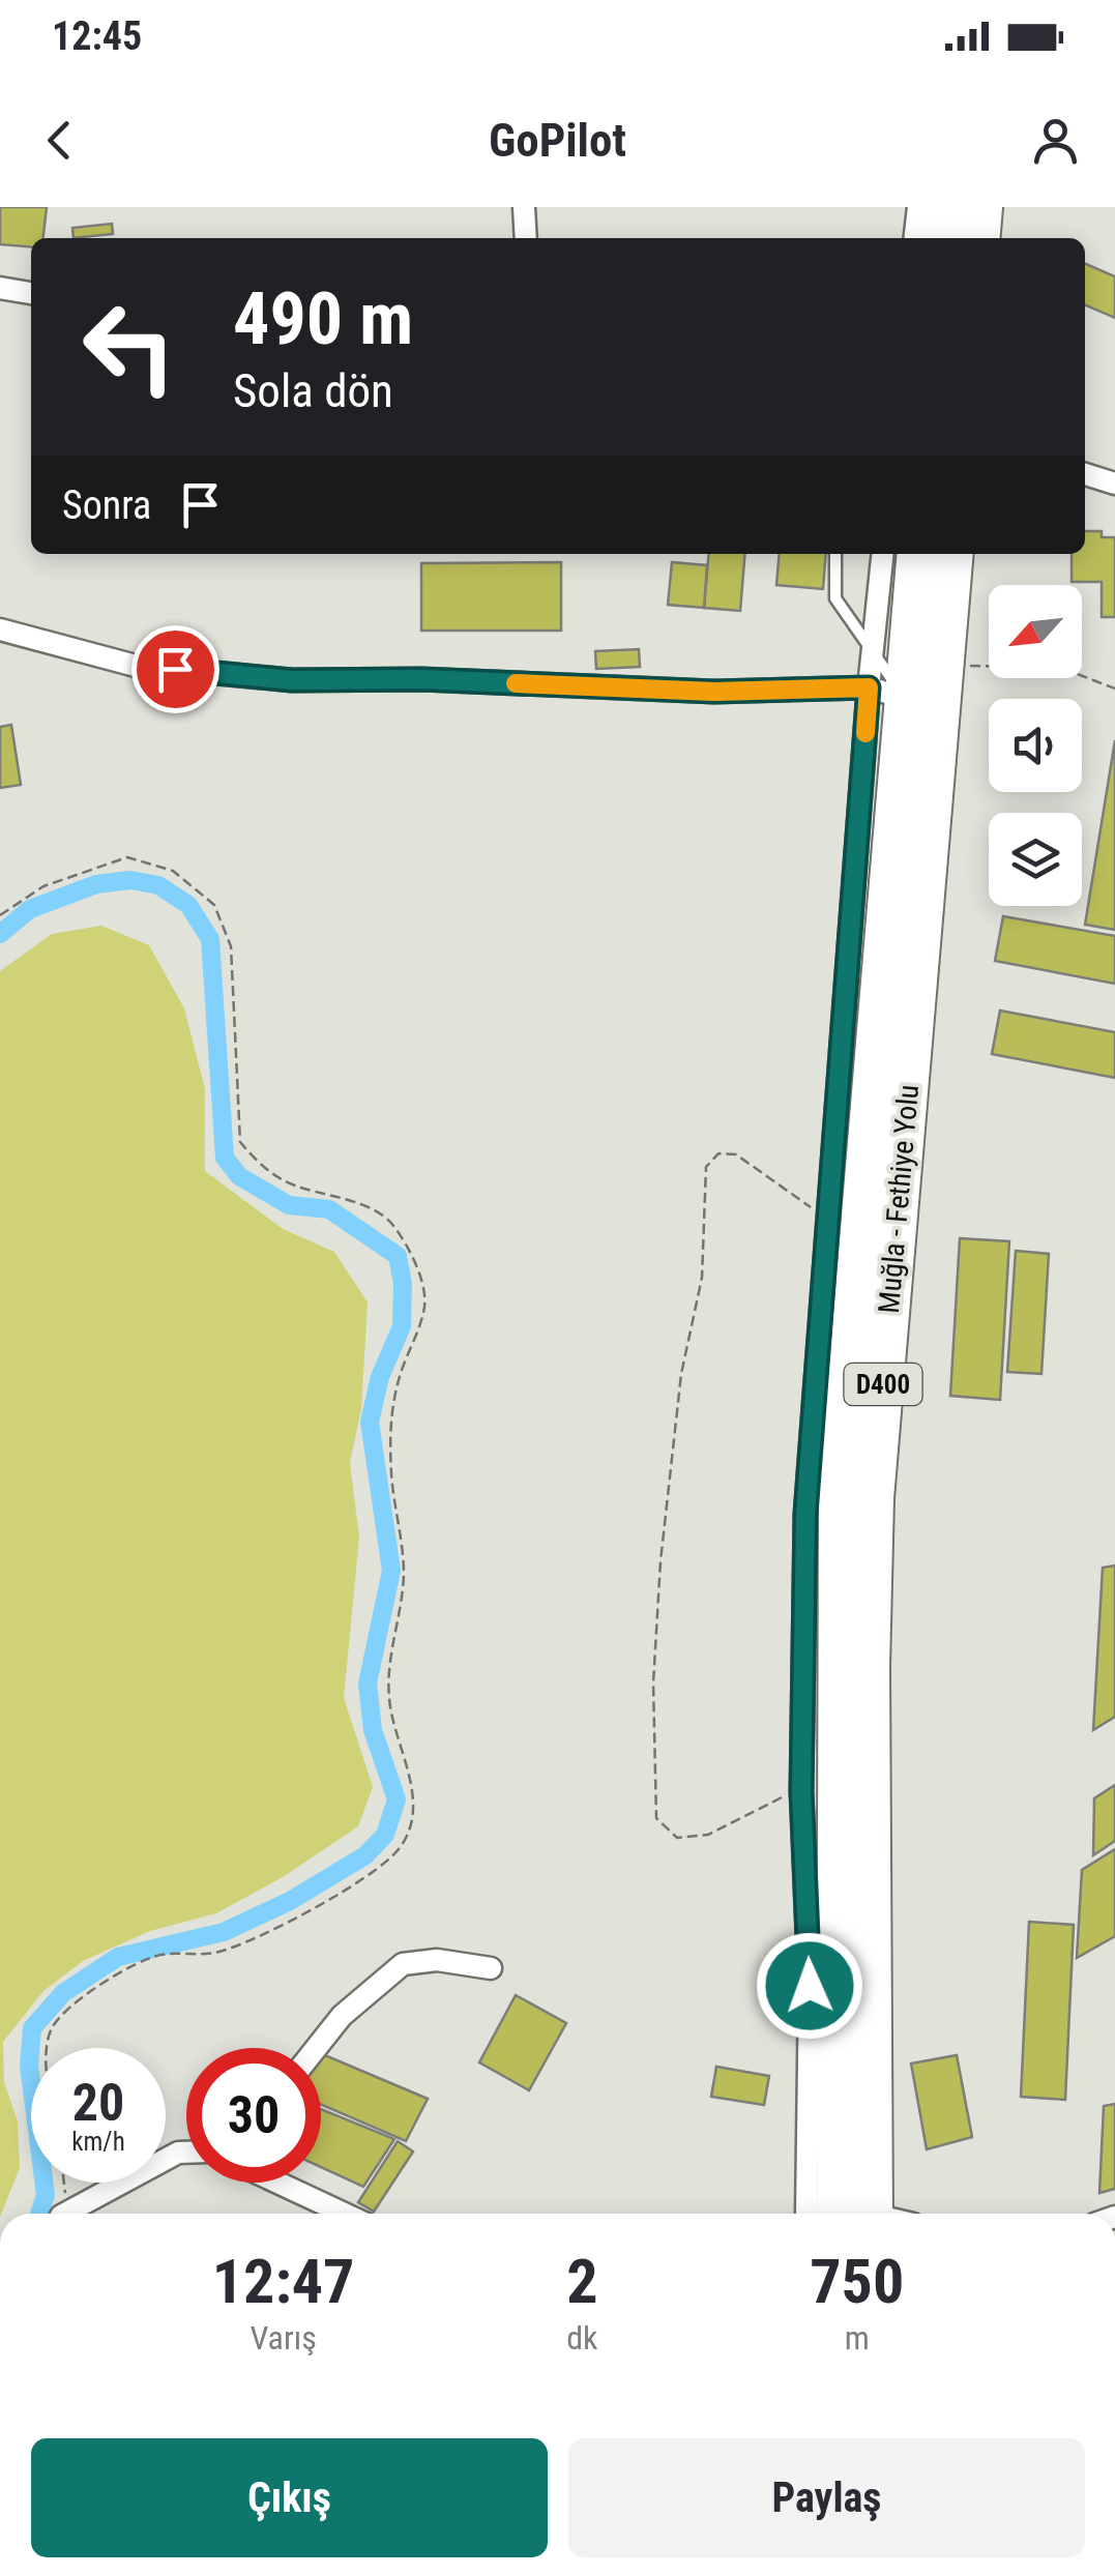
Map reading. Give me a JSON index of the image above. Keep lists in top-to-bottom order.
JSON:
{
  "streets": {
    "highway": ["Muğla - Fethiye Yolu", "D400"]
  },
  "north": "bottom left",
  "page": {
    "status": "12:45",
    "header": "GoPilot",
    "turn": ["490 m", "Sola dön"],
    "then": "Sonra",
    "speed": "20 km/h",
    "limit": "30",
    "eta": [
      "12:47",
      "Varış",
      "2",
      "dk",
      "750",
      "m"
    ],
    "buttons": ["Çıkış", "Paylaş"]
  }
}
